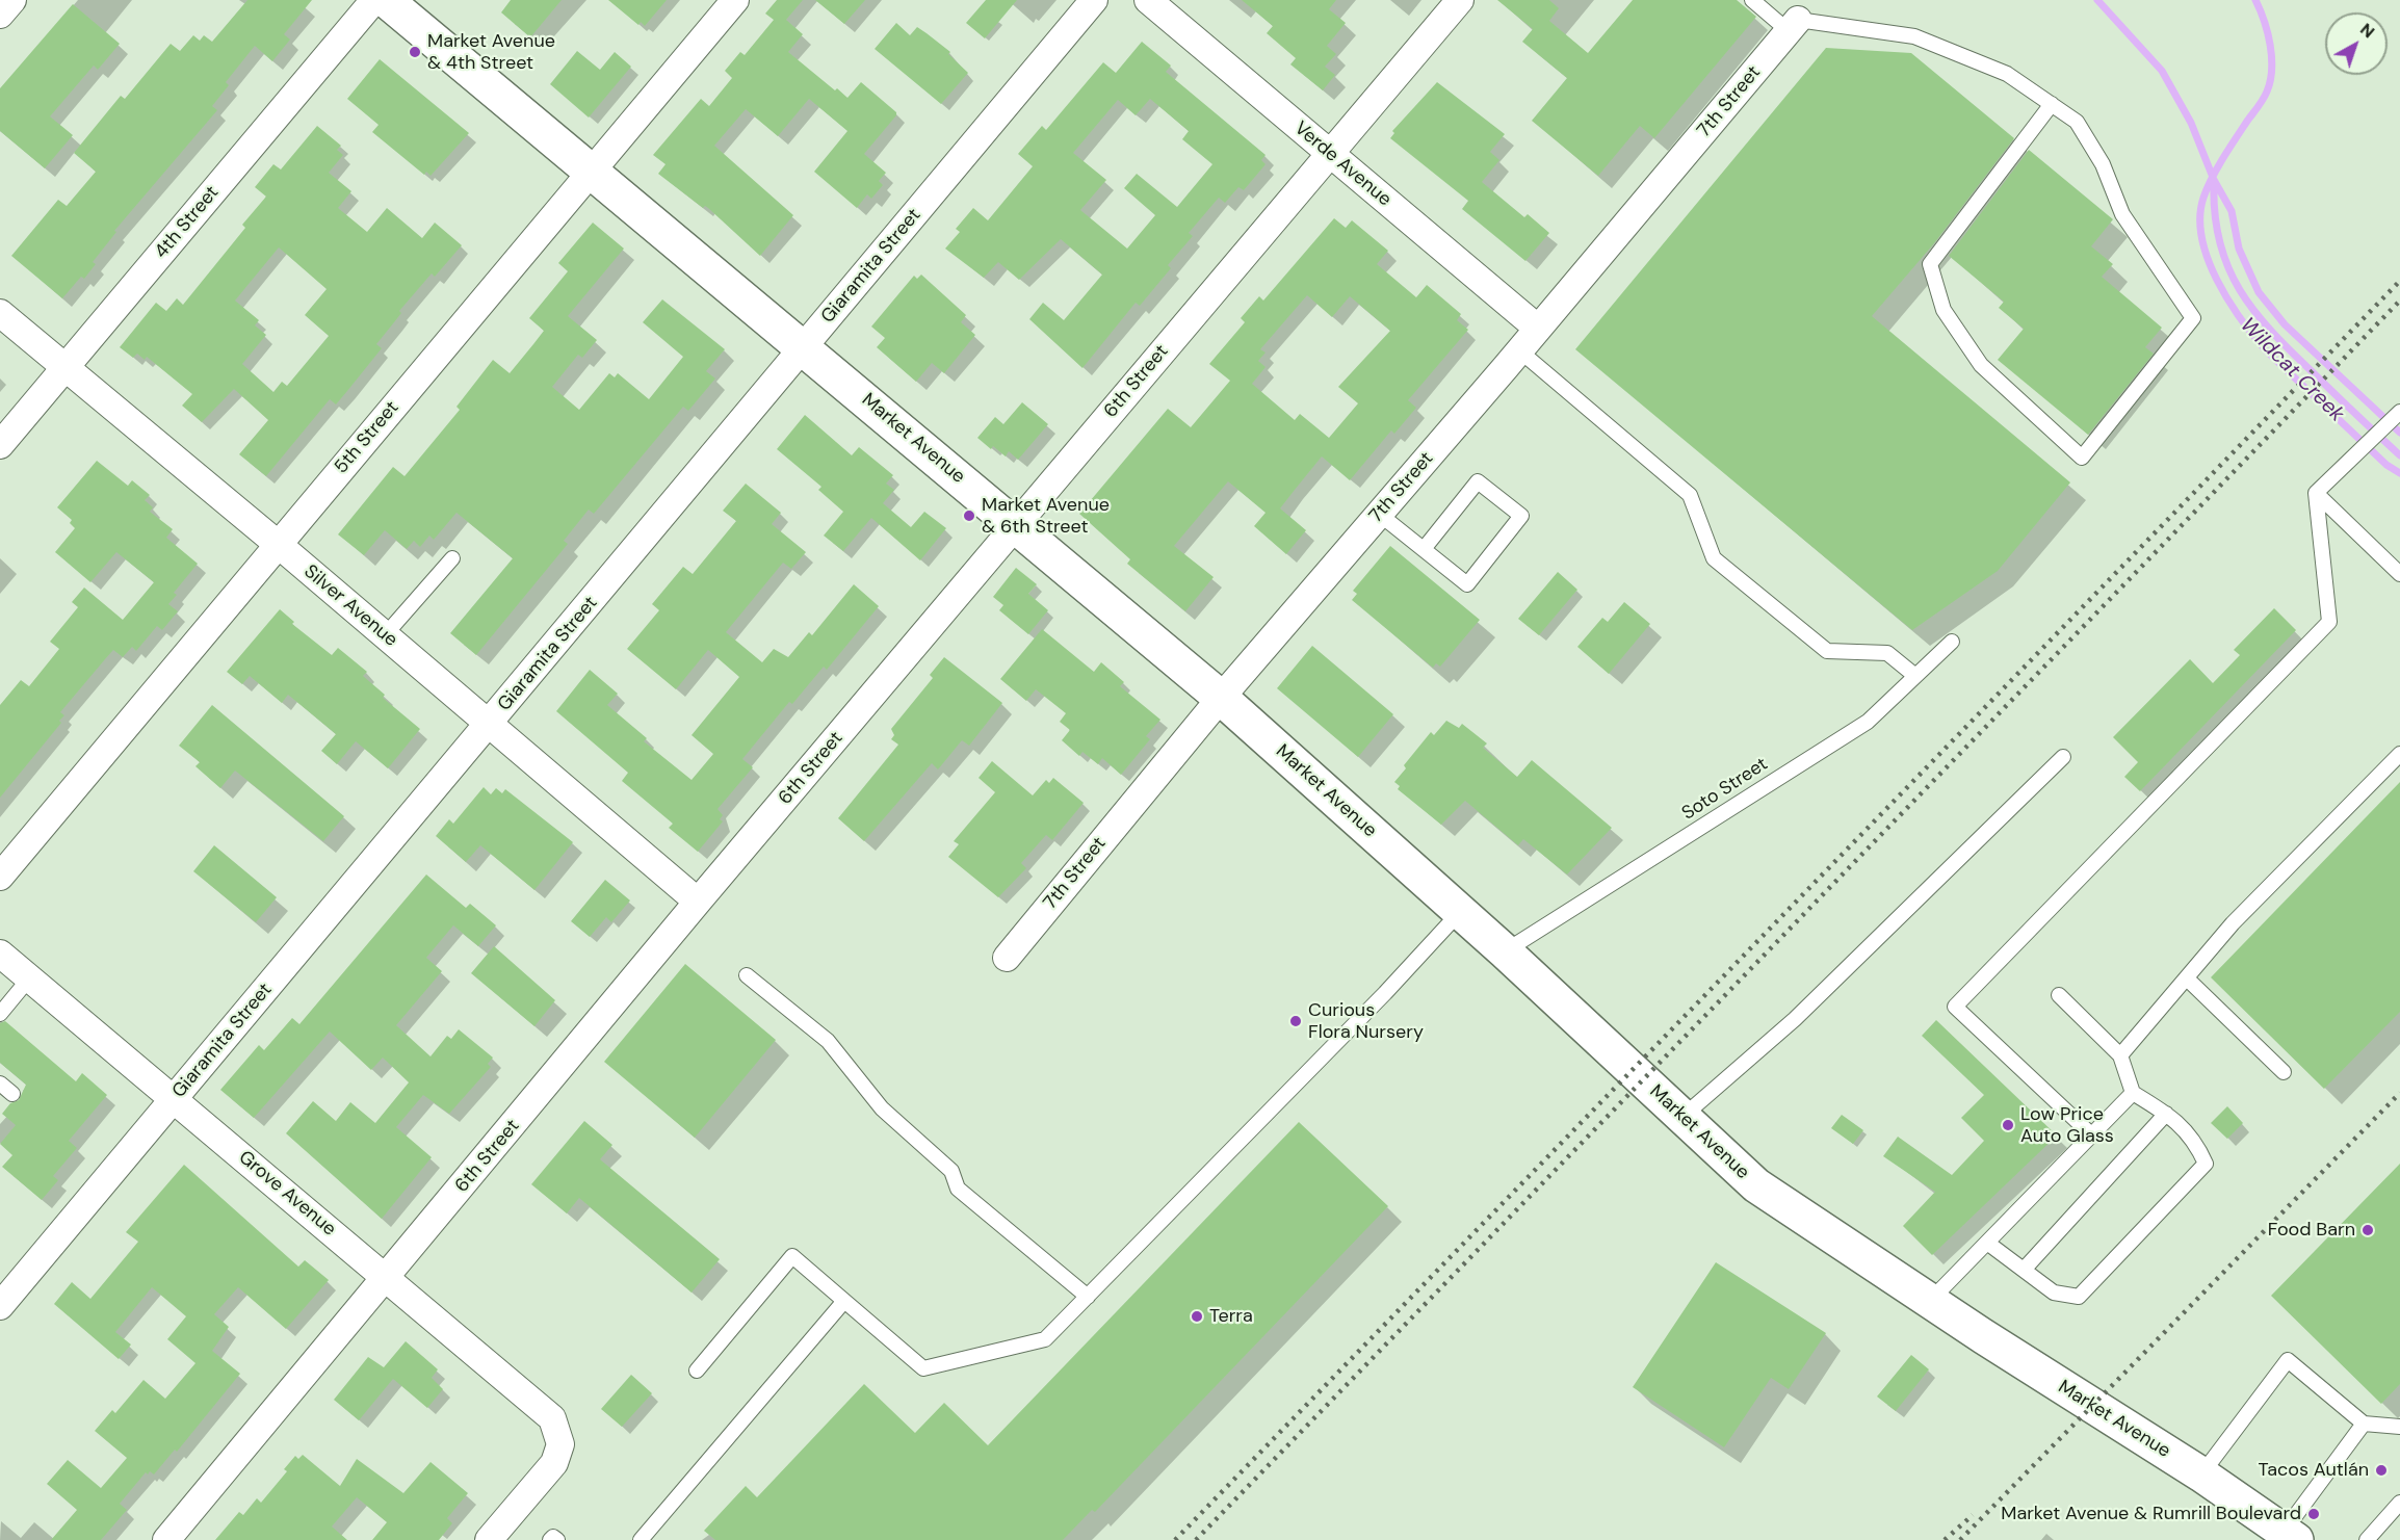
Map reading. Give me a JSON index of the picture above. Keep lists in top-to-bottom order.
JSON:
{
  "streets": {
    "street": [
      "7th Street",
      "Verde Avenue",
      "4th Street",
      "Giaramita Street",
      "6th Street",
      "5th Street",
      "Market Avenue",
      "Silver Avenue",
      "Grove Avenue"
    ],
    "lane": ["Soto Street"]
  },
  "crossings": [
    ["7th Street", "Verde Avenue"],
    ["7th Street", "Market Avenue"],
    ["Verde Avenue", "6th Street"],
    ["4th Street", "Silver Avenue"],
    ["Giaramita Street", "Market Avenue"],
    ["Giaramita Street", "Silver Avenue"],
    ["Giaramita Street", "Grove Avenue"],
    ["6th Street", "Market Avenue"],
    ["6th Street", "Silver Avenue"],
    ["6th Street", "Grove Avenue"],
    ["5th Street", "Market Avenue"],
    ["5th Street", "Silver Avenue"],
    ["Market Avenue", "Soto Street"]
  ],
  "water": ["Wildcat Creek"],
  "places": [
    "Market Avenue & 4th Street",
    "Market Avenue & 6th Street",
    "Curious Flora Nursery",
    "Low Price Auto Glass",
    "Food Barn",
    "Terra",
    "Tacos Autlán",
    "Market Avenue & Rumrill Boulevard"
  ],
  "north": "top right"
}
